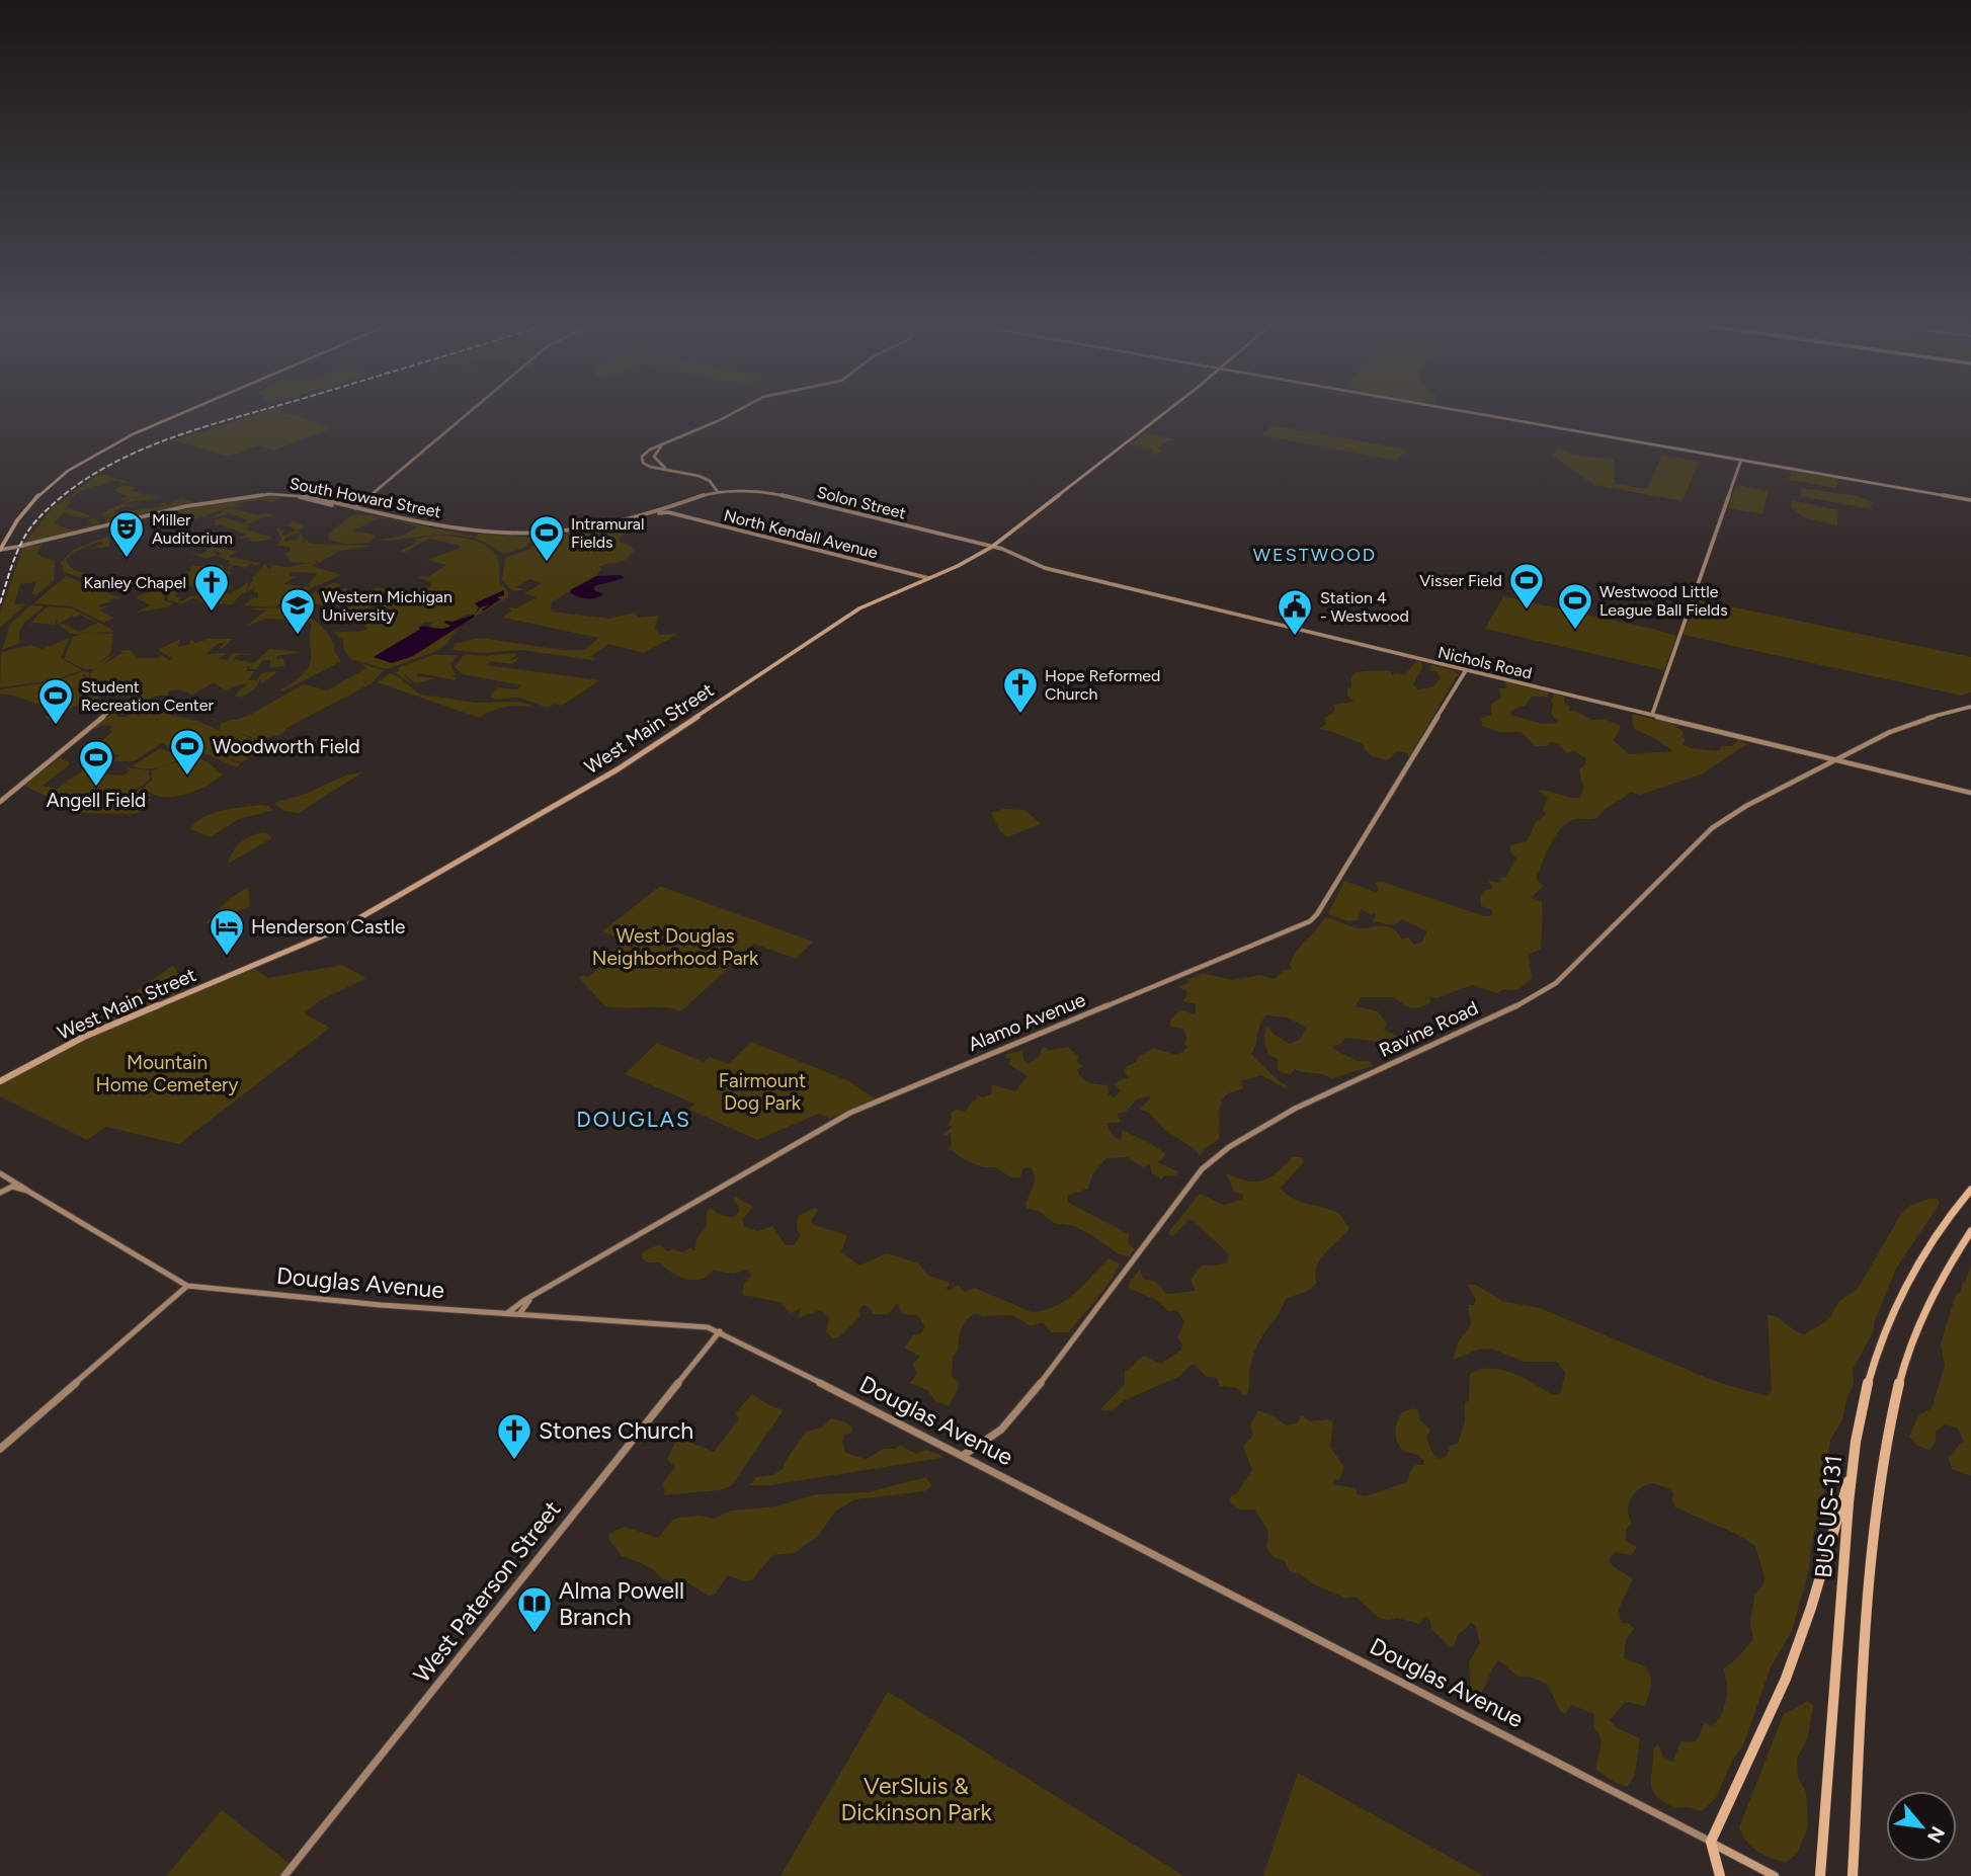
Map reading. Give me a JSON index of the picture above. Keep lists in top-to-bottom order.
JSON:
{
  "streets": {
    "highway": ["BUS US-131"],
    "main road": ["West Main Street", "Douglas Avenue"],
    "street": [
      "South Howard Street",
      "Solon Street",
      "North Kendall Avenue",
      "Nichols Road",
      "Alamo Avenue",
      "Ravine Road",
      "West Paterson Street"
    ]
  },
  "crossings": [
    ["South Howard Street", "North Kendall Avenue"],
    ["Solon Street", "Nichols Road"],
    ["Solon Street", "West Main Street"],
    ["North Kendall Avenue", "West Main Street"],
    ["Nichols Road", "West Main Street"],
    ["Nichols Road", "Alamo Avenue"],
    ["Nichols Road", "Ravine Road"],
    ["Alamo Avenue", "Douglas Avenue"],
    ["Ravine Road", "Douglas Avenue"],
    ["Douglas Avenue", "West Paterson Street"]
  ],
  "districts": ["WESTWOOD", "DOUGLAS"],
  "parks": [
    "West Douglas Neighborhood Park",
    "Mountain Home Cemetery",
    "Fairmount Dog Park",
    "VerSluis & Dickinson Park"
  ],
  "places": {
    "theatre": ["Miller Auditorium"],
    "sports": [
      "Intramural Fields",
      "Visser Field",
      "Westwood Little League Ball Fields",
      "Student Recreation Center",
      "Woodworth Field",
      "Angell Field"
    ],
    "church": ["Kanley Chapel", "Hope Reformed Church", "Stones Church"],
    "school or university": ["Western Michigan University"],
    "public building": ["Station 4 - Westwood"],
    "hotel": ["Henderson Castle"],
    "library": ["Alma Powell Branch"]
  },
  "north": "bottom right"
}
